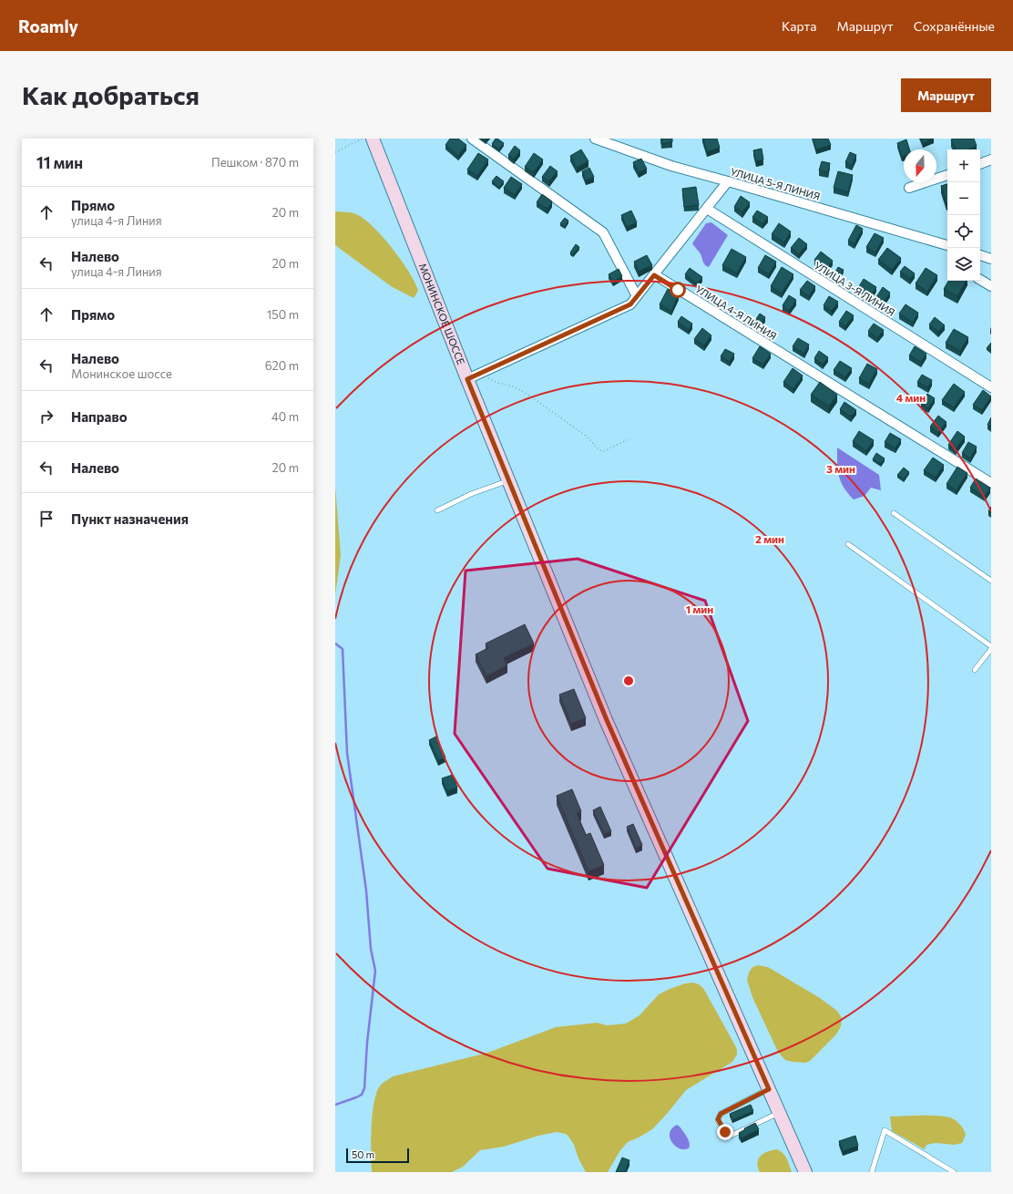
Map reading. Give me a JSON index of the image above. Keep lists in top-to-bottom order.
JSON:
{
  "streets": {
    "main road": ["МОНИНСКОЕ ШОССЕ"],
    "street": ["УЛИЦА 5-Я ЛИНИЯ", "УЛИЦА 3-Я ЛИНИЯ", "УЛИЦА 4-Я ЛИНИЯ"]
  },
  "scale_bar": "50 m",
  "north": "bottom",
  "page": {
    "header": "Roamly",
    "nav": ["Карта", "Маршрут", "Сохранённые"],
    "buttons": "Маршрут",
    "title": "Как добраться",
    "heading": ["11 мин", "Пешком · 870 m"],
    "map_buttons": ["+", "−"],
    "list": [
      ["Прямо", "улица 4-я Линия", "20 m"],
      ["Налево", "улица 4-я Линия", "20 m"],
      ["Прямо", "150 m"],
      ["Налево", "Монинское шоссе", "620 m"],
      ["Направо", "40 m"],
      ["Налево", "20 m"],
      "Пункт назначения"
    ],
    "scale": "50 m"
  },
  "rings": [
    "4 мин",
    "3 мин",
    "2 мин",
    "1 мин"
  ]
}
